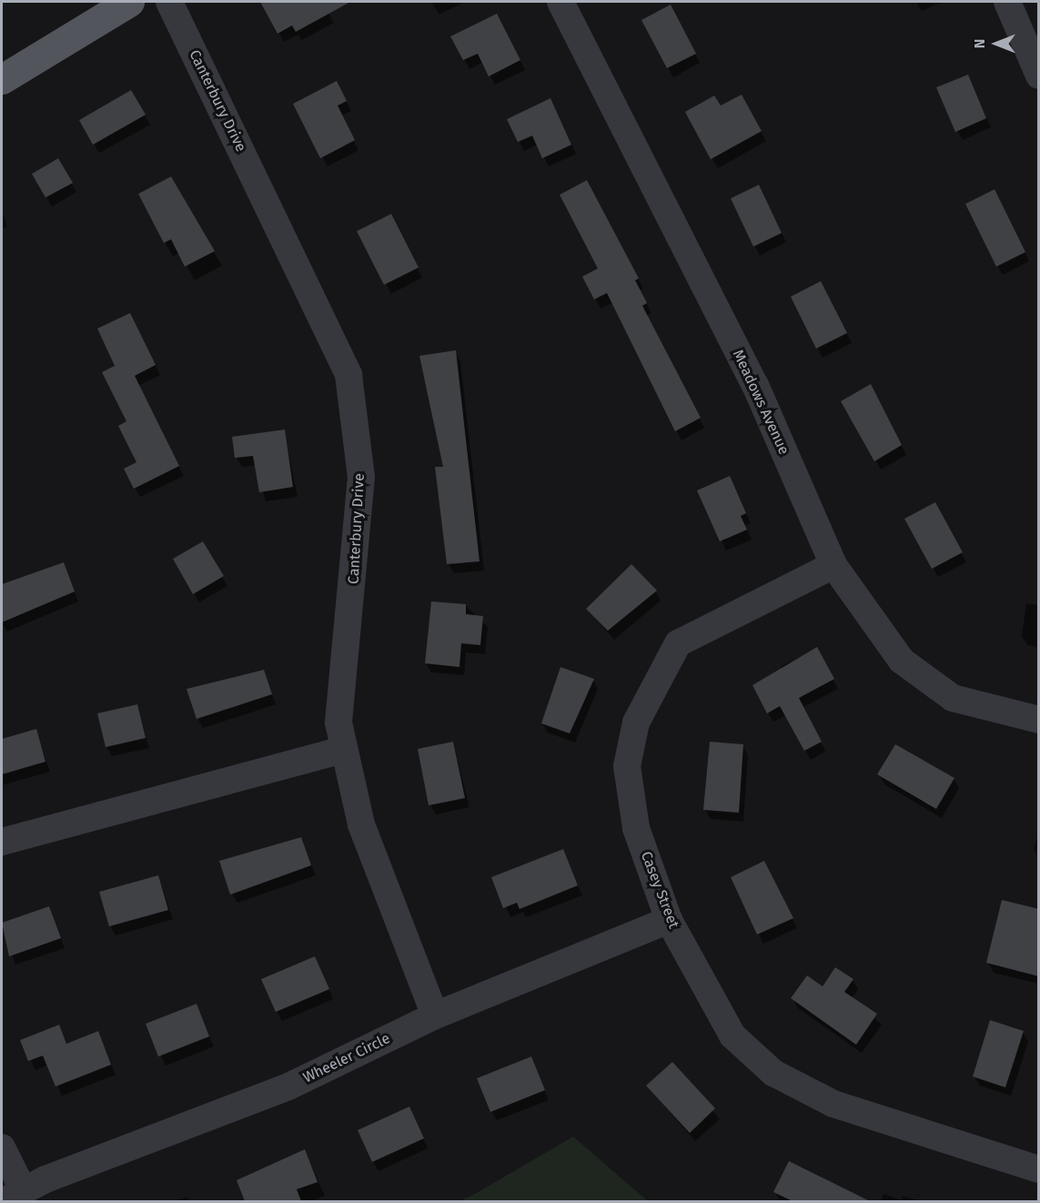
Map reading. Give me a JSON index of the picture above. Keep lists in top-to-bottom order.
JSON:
{
  "streets": {
    "street": [
      "Canterbury Drive",
      "Meadows Avenue",
      "Casey Street",
      "Wheeler Circle"
    ]
  },
  "crossings": [
    ["Canterbury Drive", "Wheeler Circle"],
    ["Meadows Avenue", "Casey Street"],
    ["Casey Street", "Wheeler Circle"]
  ],
  "north": "left"
}
